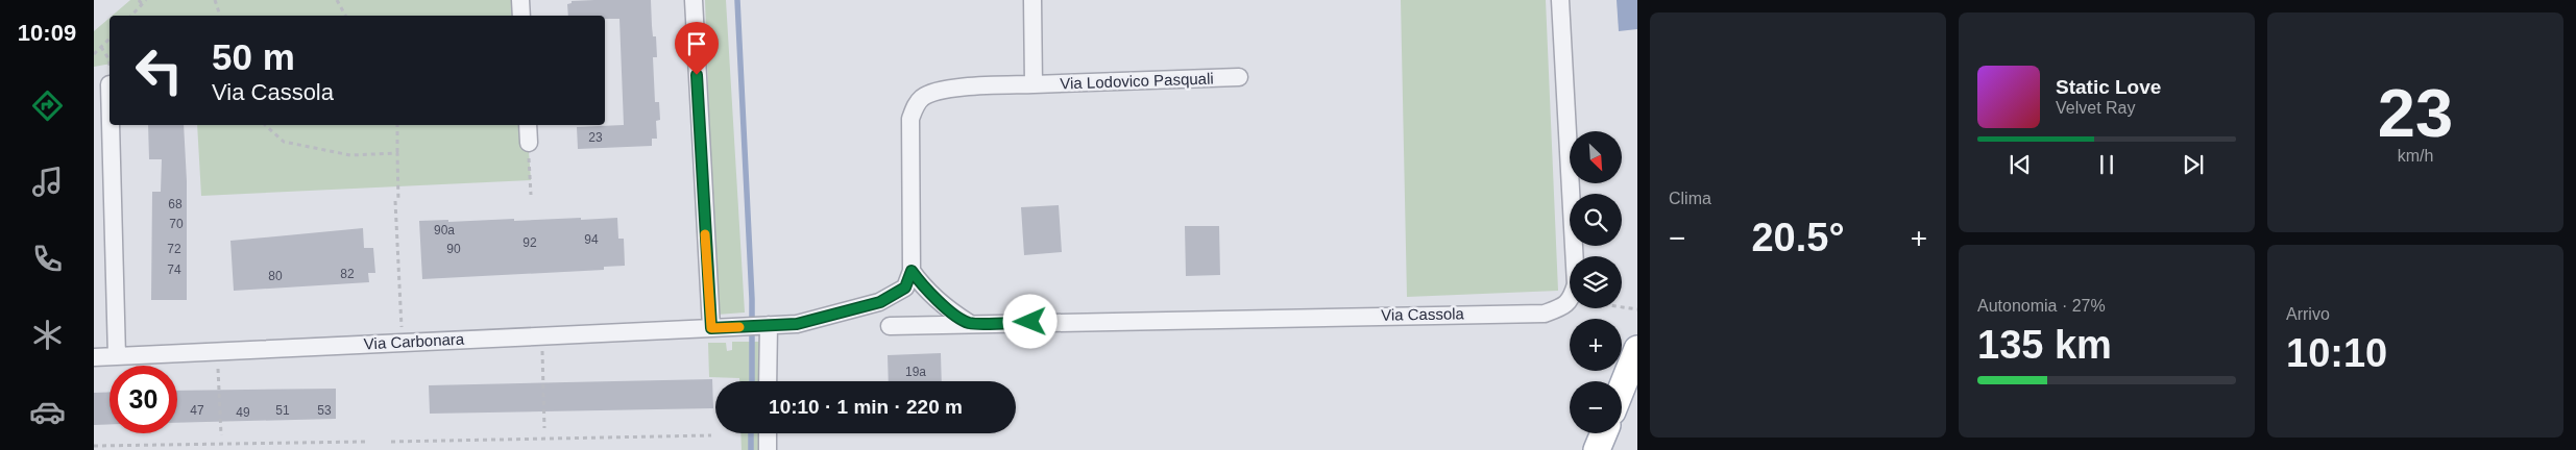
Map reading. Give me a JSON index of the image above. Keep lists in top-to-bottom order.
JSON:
{
  "streets": {
    "street": ["Via Lodovico Pasquali", "Via Cassola", "Via Carbonara"]
  },
  "house_numbers": [
    "23",
    "68",
    "70",
    "90a",
    "94",
    "92",
    "72",
    "90",
    "74",
    "82",
    "80",
    "19a",
    "47",
    "51",
    "53",
    "49"
  ],
  "north": "bottom right",
  "page": {
    "tabs": "10:09",
    "tile": [
      "Clima",
      ["23", "km/h"],
      ["Autonomia · 27%", "135 km"],
      ["Arrivo", "10:10"]
    ],
    "turn": ["50 m", "Via Cassola"],
    "song": ["Static Love", "Velvet Ray"],
    "map_buttons": ["+", "−"],
    "heat": ["−", "20.5°", "+"],
    "limit": "30",
    "trip": "10:10 · 1 min · 220 m"
  }
}
